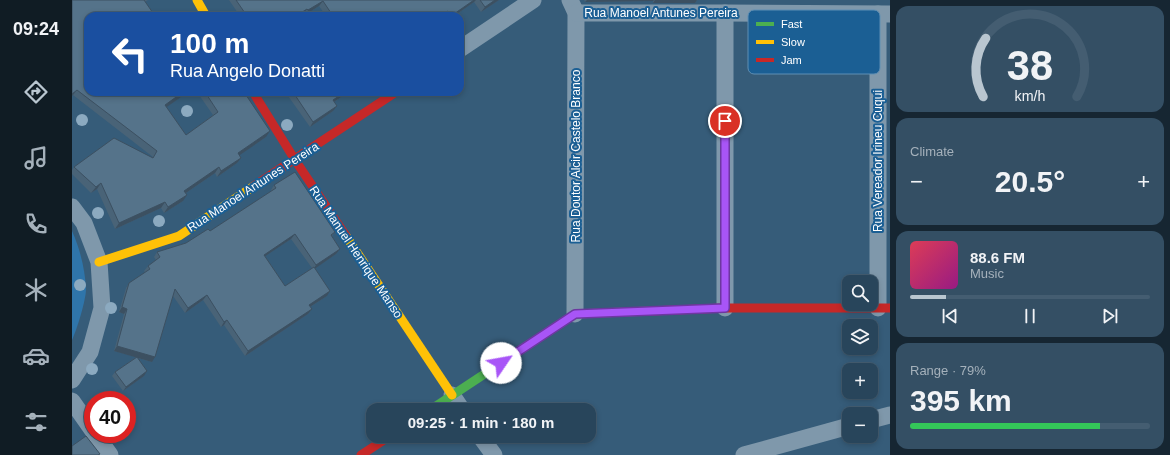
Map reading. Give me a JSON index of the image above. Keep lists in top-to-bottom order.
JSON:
{
  "streets": {
    "street": [
      "Rua Manoel Antunes Pereira",
      "Rua Doutor Alcir Castelo Branco",
      "Rua Vereador Irineu Cuqui",
      "Rua Manuel Henrique Manso"
    ]
  },
  "crossings": [
    ["Rua Manoel Antunes Pereira", "Rua Doutor Alcir Castelo Branco"],
    ["Rua Manoel Antunes Pereira", "Rua Manuel Henrique Manso"]
  ],
  "legend": ["Fast", "Slow", "Jam"],
  "page": {
    "tabs": "09:24",
    "turn": ["100 m", "Rua Angelo Donatti"],
    "tile": [
      "Climate",
      ["Range · 79%", "395 km"]
    ],
    "heat": ["−", "20.5°", "+"],
    "song": ["88.6 FM", "Music"],
    "map_buttons": ["+", "−"],
    "limit": "40",
    "trip": "09:25 · 1 min · 180 m",
    "gauge": ["38", "km/h"]
  }
}
